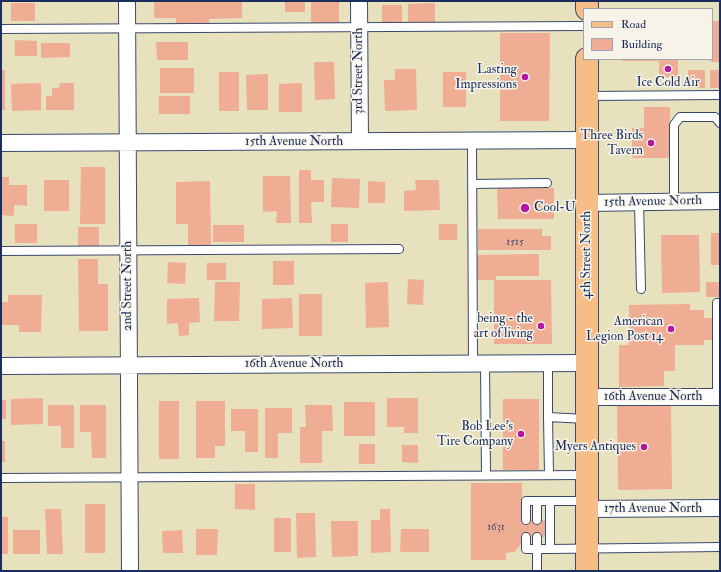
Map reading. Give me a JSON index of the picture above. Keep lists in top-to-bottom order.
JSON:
{
  "streets": {
    "main road": ["4th Street North"],
    "street": [
      "3rd Street North",
      "15th Avenue North",
      "2nd Street North",
      "16th Avenue North",
      "17th Avenue North"
    ]
  },
  "crossings": [
    ["3rd Street North", "15th Avenue North"],
    ["15th Avenue North", "4th Street North"],
    ["15th Avenue North", "2nd Street North"],
    ["4th Street North", "16th Avenue North"],
    ["4th Street North", "17th Avenue North"],
    ["2nd Street North", "16th Avenue North"]
  ],
  "places": [
    "Ice Cold Air",
    "Lasting Impressions",
    "Three Birds Tavern",
    "Cool-U",
    "being - the art of living",
    "American Legion Post 14",
    "Bob Lee's Tire Company",
    "Myers Antiques"
  ],
  "house_numbers": ["1515", "1631"],
  "legend": ["Road", "Building"]
}
